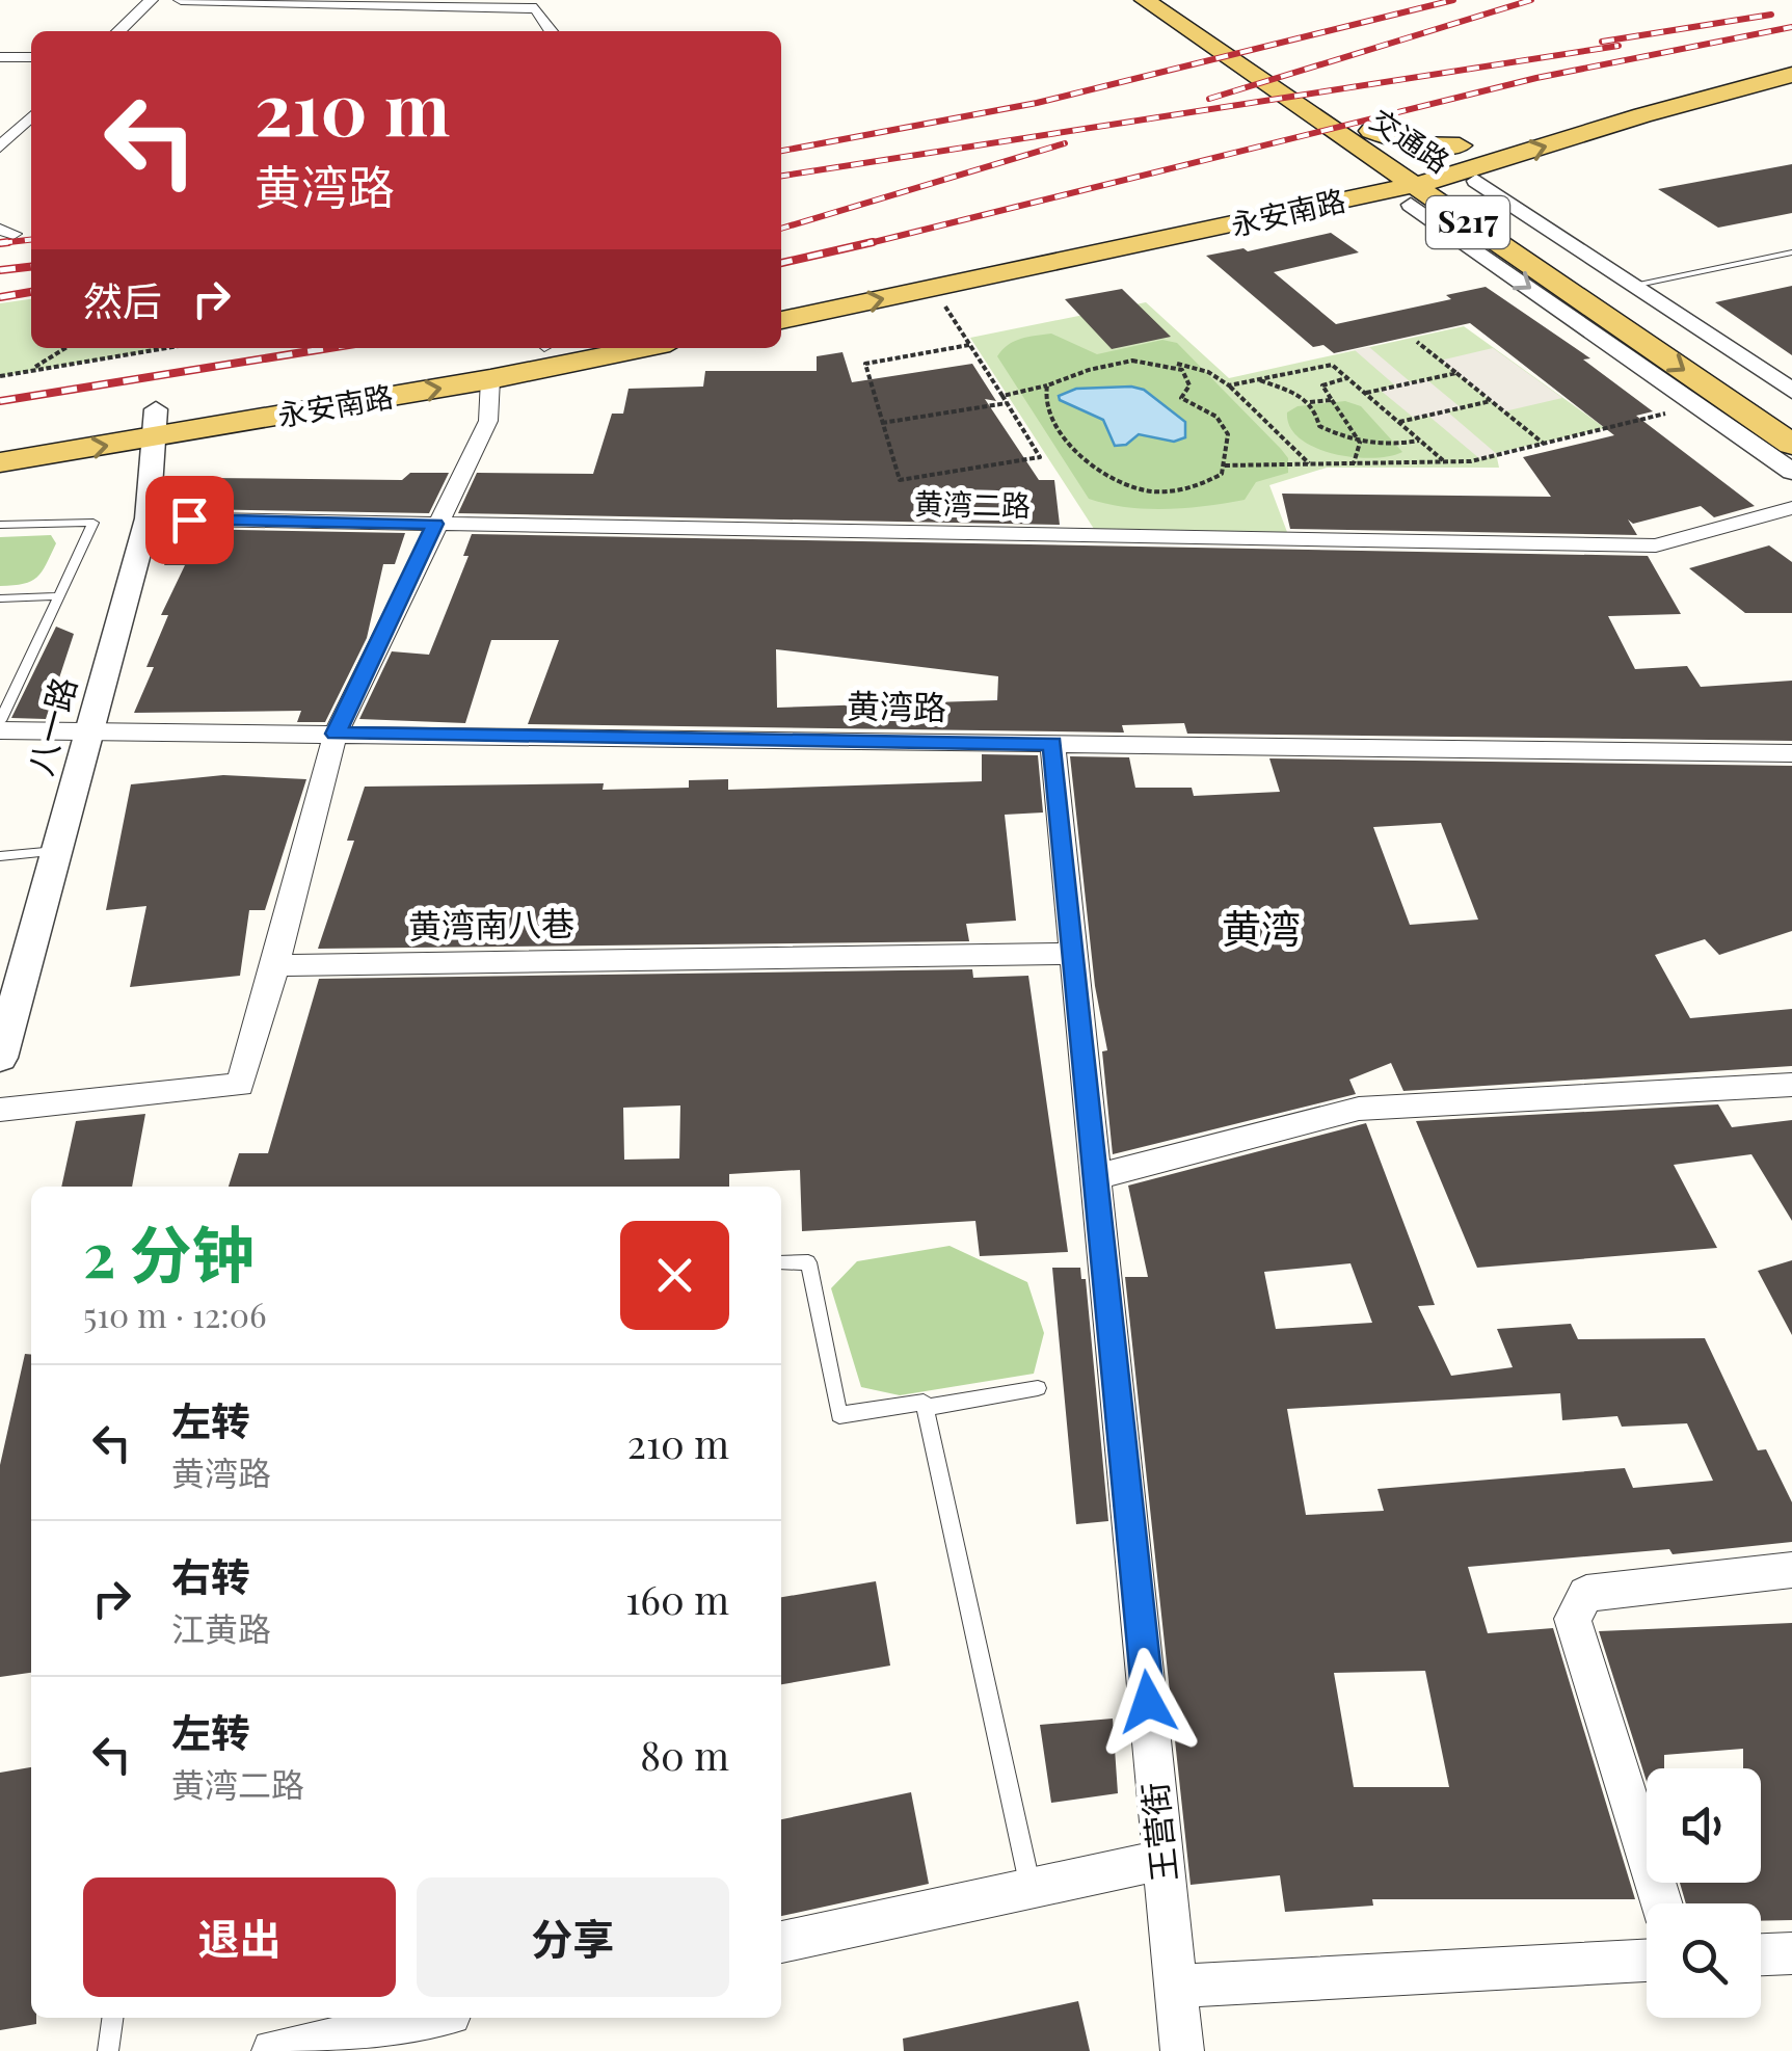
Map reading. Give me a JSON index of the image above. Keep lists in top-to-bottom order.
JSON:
{
  "streets": {
    "main road": ["交通路", "永安南路", "S217"],
    "street": [
      "黄湾二路",
      "黄湾路",
      "八一路",
      "黄湾南八巷",
      "王营街"
    ]
  },
  "crossings": [
    ["交通路", "永安南路"],
    ["永安南路", "八一路"],
    ["黄湾二路", "八一路"],
    ["黄湾路", "八一路"],
    ["黄湾路", "王营街"],
    ["黄湾南八巷", "王营街"]
  ],
  "districts": ["黄湾"],
  "page": {
    "turn": ["210 m", "黄湾路"],
    "then": "然后",
    "heading": ["2 分钟", "510 m · 12:06"],
    "list": [
      {
        "name": "左转",
        "note": "黄湾路",
        "value": "210 m"
      },
      {
        "name": "右转",
        "note": "江黄路",
        "value": "160 m"
      },
      {
        "name": "左转",
        "note": "黄湾二路",
        "value": "80 m"
      }
    ],
    "buttons": ["退出", "分享"]
  }
}
